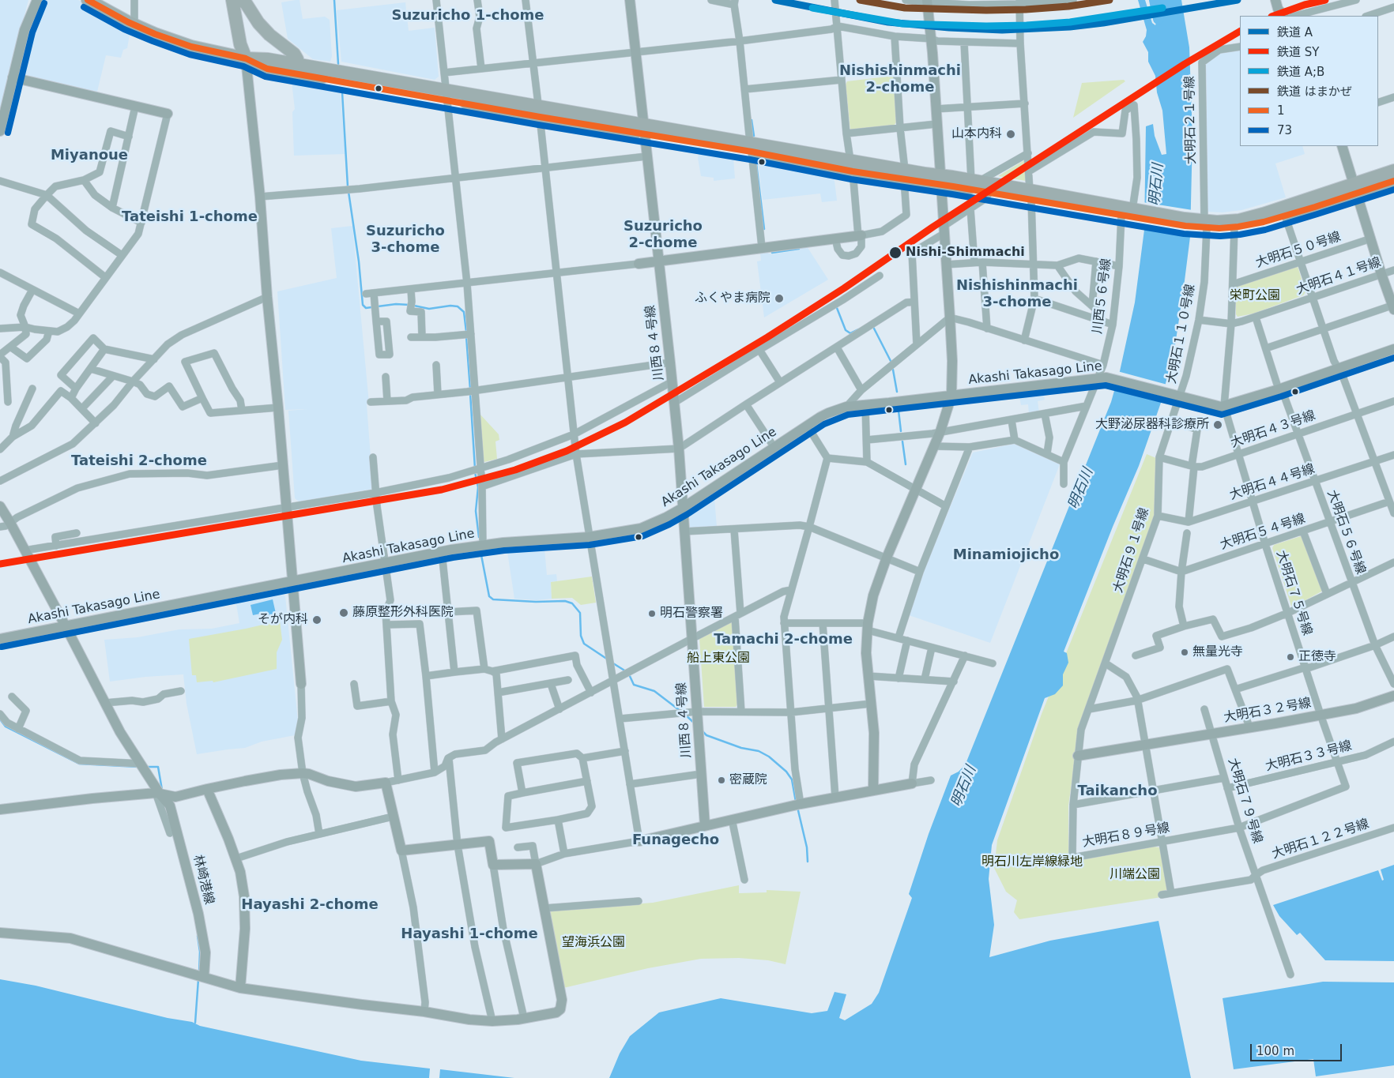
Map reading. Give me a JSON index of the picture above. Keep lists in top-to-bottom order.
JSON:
{
  "streets": {
    "street": [
      "大明石２１号線",
      "大明石５０号線",
      "大明石４１号線",
      "川西５６号線",
      "大明石１１０号線",
      "川西８４号線",
      "Akashi Takasago Line",
      "大明石４３号線",
      "大明石４４号線",
      "大明石５４号線",
      "大明石５６号線",
      "大明石９１号線",
      "大明石７５号線",
      "大明石３２号線",
      "大明石３３号線",
      "大明石７９号線",
      "大明石８９号線",
      "大明石１２２号線",
      "林崎港線"
    ]
  },
  "crossings": [
    ["大明石２１号線", "大明石１１０号線"],
    ["大明石４１号線", "大明石１１０号線"],
    ["大明石４１号線", "大明石５６号線"],
    ["川西５６号線", "Akashi Takasago Line"],
    ["大明石１１０号線", "Akashi Takasago Line"],
    ["大明石１１０号線", "大明石９１号線"],
    ["川西８４号線", "Akashi Takasago Line"],
    ["Akashi Takasago Line", "大明石５６号線"],
    ["Akashi Takasago Line", "大明石９１号線"],
    ["Akashi Takasago Line", "大明石７５号線"],
    ["Akashi Takasago Line", "林崎港線"],
    ["大明石４３号線", "大明石５６号線"],
    ["大明石４３号線", "大明石９１号線"],
    ["大明石４３号線", "大明石７５号線"],
    ["大明石４４号線", "大明石５６号線"],
    ["大明石４４号線", "大明石７５号線"],
    ["大明石５４号線", "大明石５６号線"],
    ["大明石５４号線", "大明石７５号線"],
    ["大明石９１号線", "大明石８９号線"],
    ["大明石７５号線", "大明石３２号線"],
    ["大明石７５号線", "大明石３３号線"],
    ["大明石７５号線", "大明石８９号線"],
    ["大明石３２号線", "大明石７９号線"],
    ["大明石３２号線", "大明石８９号線"],
    ["大明石３３号線", "大明石７９号線"],
    ["大明石７９号線", "大明石８９号線"],
    ["大明石７９号線", "大明石１２２号線"]
  ],
  "districts": [
    "Suzuricho 1-chome",
    "Nishishinmachi 2-chome",
    "Miyanoue",
    "Tateishi 1-chome",
    "Suzuricho 2-chome",
    "Suzuricho 3-chome",
    "Nishishinmachi 3-chome",
    "Tateishi 2-chome",
    "Minamiojicho",
    "Tamachi 2-chome",
    "Taikancho",
    "Funagecho",
    "Hayashi 2-chome",
    "Hayashi 1-chome"
  ],
  "water": ["明石川"],
  "parks": [
    "栄町公園",
    "船上東公園",
    "明石川左岸線緑地",
    "川端公園",
    "望海浜公園"
  ],
  "places": [
    "山本内科",
    "Nishi-Shimmachi",
    "ふくやま病院",
    "大野泌尿器科診療所",
    "藤原整形外科医院",
    "明石警察署",
    "そが内科",
    "無量光寺",
    "正徳寺",
    "密蔵院"
  ],
  "lines": [
    "rail line A",
    "rail line SY",
    "rail line はまかぜ",
    "transit line 1",
    "transit line 73",
    "rail line A;B"
  ],
  "legend": [
    "鉄道 A",
    "鉄道 SY",
    "鉄道 A;B",
    "鉄道 はまかぜ",
    "1",
    "73"
  ],
  "scale_bar": "100 m"
}
